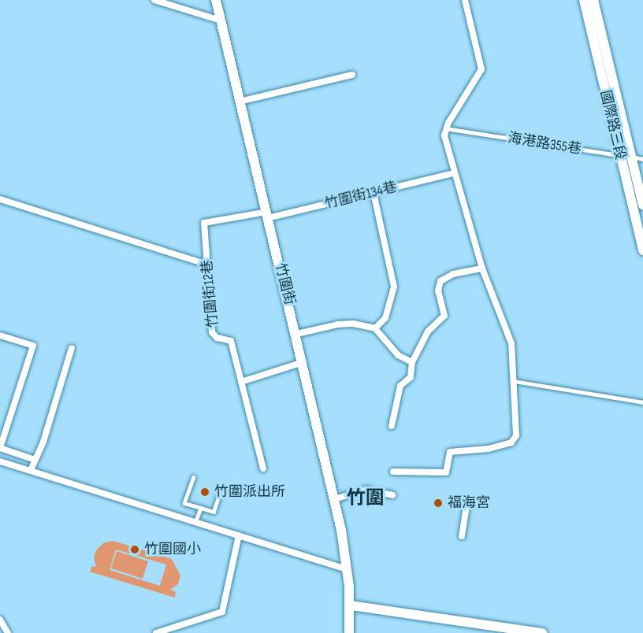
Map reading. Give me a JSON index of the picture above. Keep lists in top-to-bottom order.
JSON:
{
  "streets": {
    "street": [
      "國際路三段",
      "竹圍街134巷",
      "竹圍街",
      "竹圍街12巷"
    ],
    "lane": ["海港路355巷"]
  },
  "crossings": [
    ["國際路三段", "海港路355巷"],
    ["竹圍街134巷", "竹圍街"],
    ["竹圍街134巷", "竹圍街12巷"],
    ["竹圍街", "竹圍街12巷"]
  ],
  "districts": ["竹圍"],
  "places": ["竹圍派出所", "福海宮", "竹圍國小"]
}
